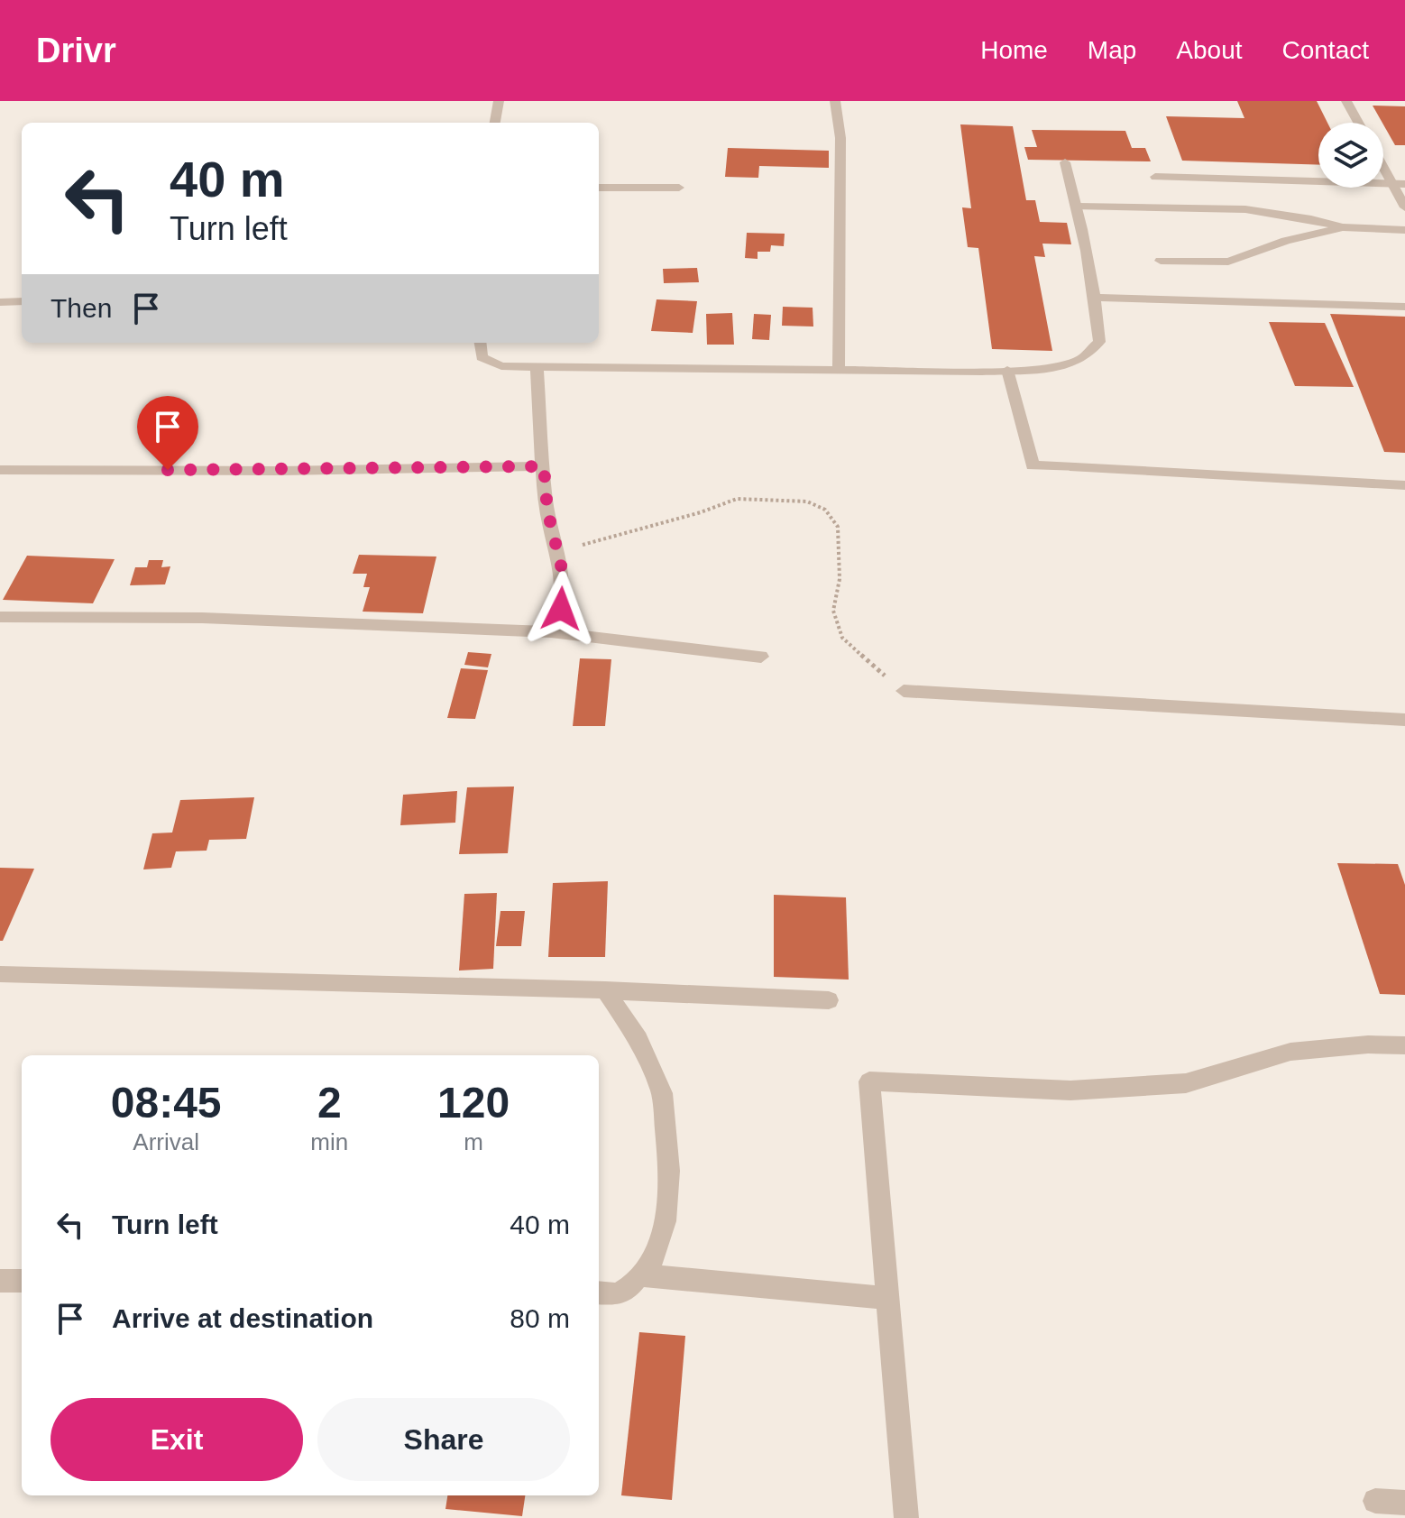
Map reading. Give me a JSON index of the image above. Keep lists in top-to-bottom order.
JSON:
{
  "page": {
    "header": "Drivr",
    "nav": [
      "Home",
      "Map",
      "About",
      "Contact"
    ],
    "turn": ["40 m", "Turn left"],
    "then": "Then",
    "eta": [
      "08:45",
      "Arrival",
      "2",
      "min",
      "120",
      "m"
    ],
    "list": [
      {
        "name": "Turn left",
        "value": "40 m"
      },
      {
        "name": "Arrive at destination",
        "value": "80 m"
      }
    ],
    "buttons": ["Exit", "Share"]
  }
}
